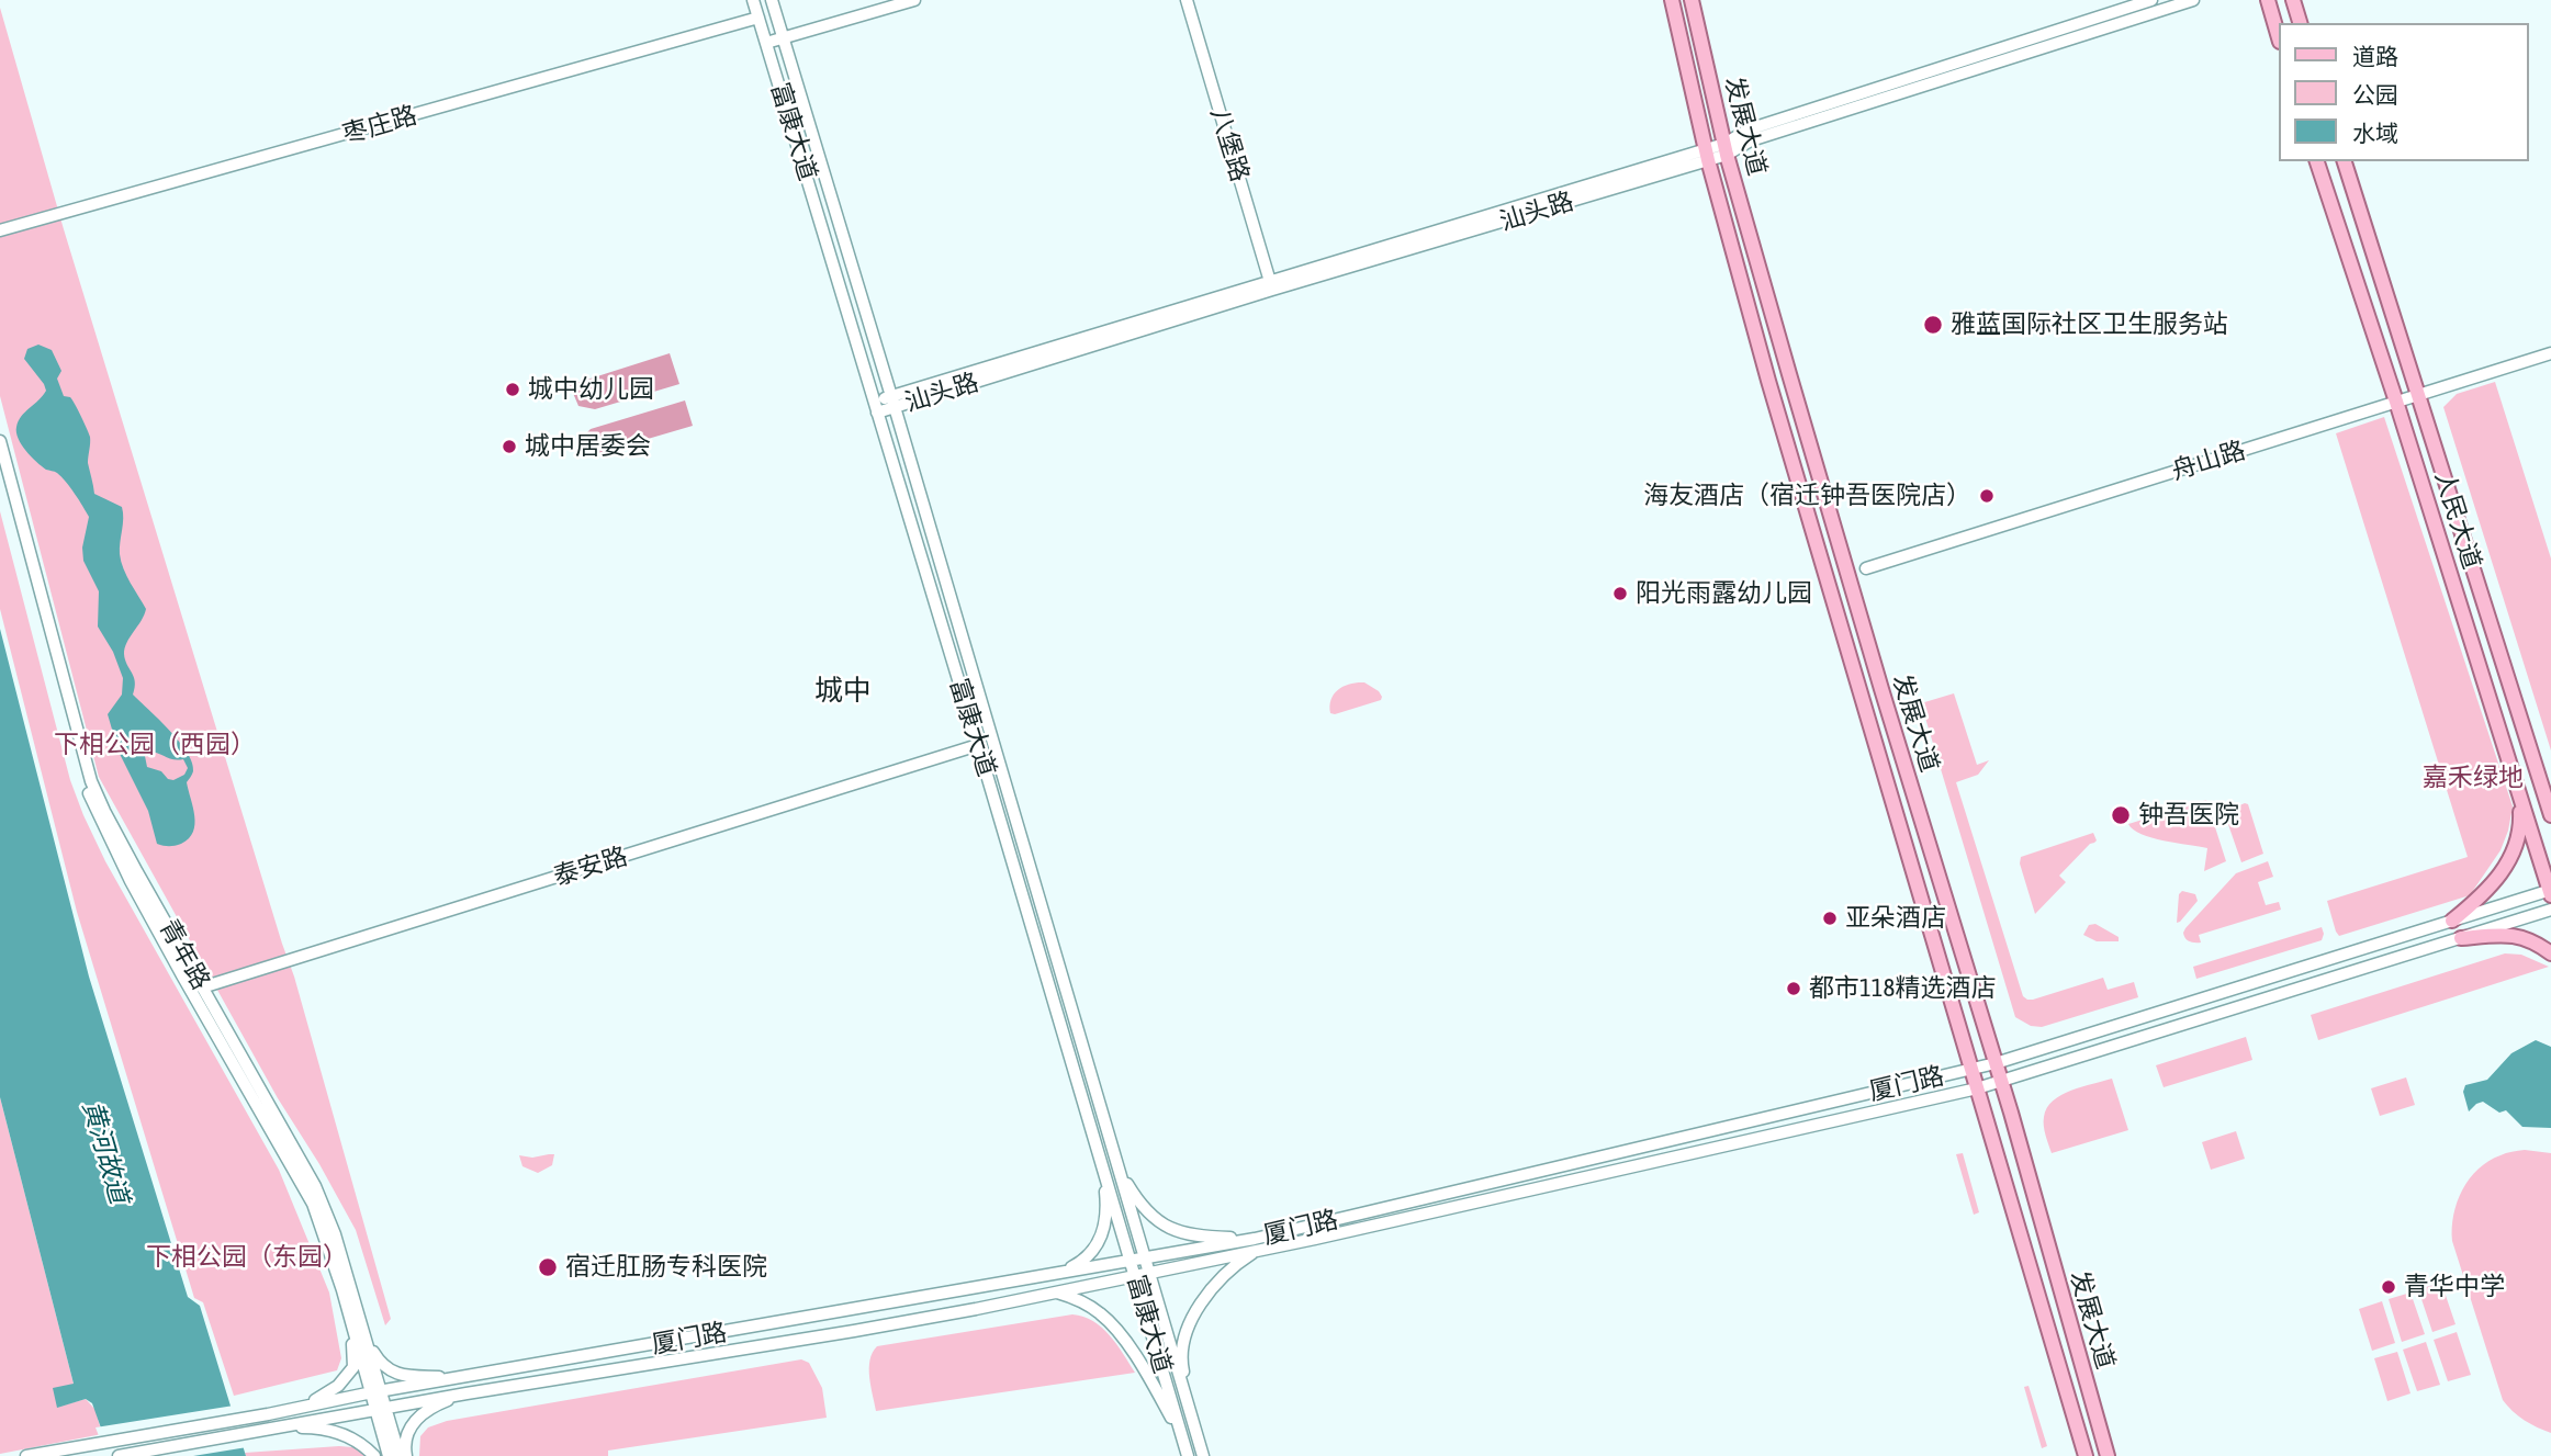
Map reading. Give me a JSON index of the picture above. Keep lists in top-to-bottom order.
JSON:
{
  "streets": {
    "main road": ["发展大道", "人民大道"],
    "street": [
      "枣庄路",
      "富康大道",
      "八堡路",
      "汕头路",
      "舟山路",
      "泰安路",
      "青年路",
      "厦门路"
    ]
  },
  "crossings": [
    ["枣庄路", "富康大道"],
    ["发展大道", "汕头路"],
    ["发展大道", "厦门路"],
    ["富康大道", "汕头路"],
    ["富康大道", "泰安路"],
    ["富康大道", "厦门路"],
    ["八堡路", "汕头路"],
    ["舟山路", "人民大道"],
    ["人民大道", "厦门路"],
    ["泰安路", "青年路"],
    ["青年路", "厦门路"]
  ],
  "districts": ["城中"],
  "water": ["黄河故道"],
  "parks": ["下相公园（西园）", "嘉禾绿地", "下相公园（东园）"],
  "places": [
    "雅蓝国际社区卫生服务站",
    "城中幼儿园",
    "城中居委会",
    "海友酒店（宿迁钟吾医院店）",
    "阳光雨露幼儿园",
    "钟吾医院",
    "亚朵酒店",
    "都市118精选酒店",
    "宿迁肛肠专科医院",
    "青华中学"
  ],
  "legend": ["道路", "公园", "水域"]
}
